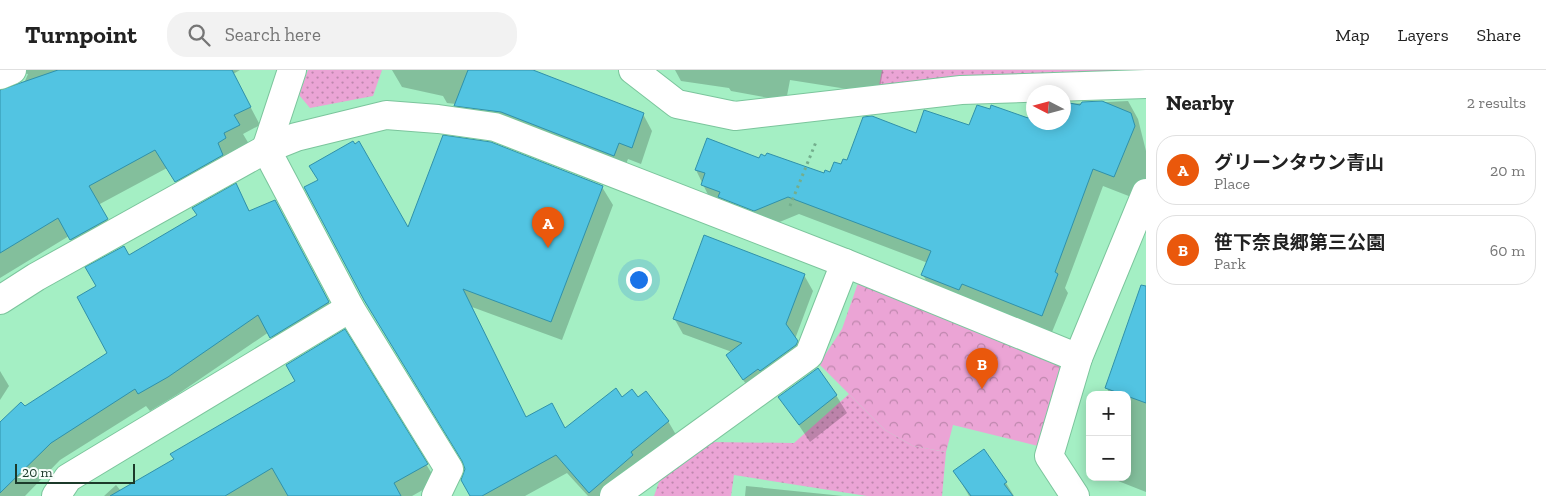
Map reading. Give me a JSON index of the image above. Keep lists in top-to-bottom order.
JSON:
{
  "scale_bar": "20 m",
  "north": "left",
  "page": {
    "header": "Turnpoint",
    "search": "Search here",
    "nav": ["Map", "Layers", "Share"],
    "heading": ["Nearby", "2 results"],
    "list": [
      {
        "mark": "A",
        "name": "グリーンタウン青山",
        "note": "Place",
        "value": "20 m"
      },
      {
        "mark": "B",
        "name": "笹下奈良郷第三公園",
        "note": "Park",
        "value": "60 m"
      }
    ],
    "pins": ["A", "B"],
    "map_buttons": ["+", "−"],
    "scale": "20 m"
  }
}
